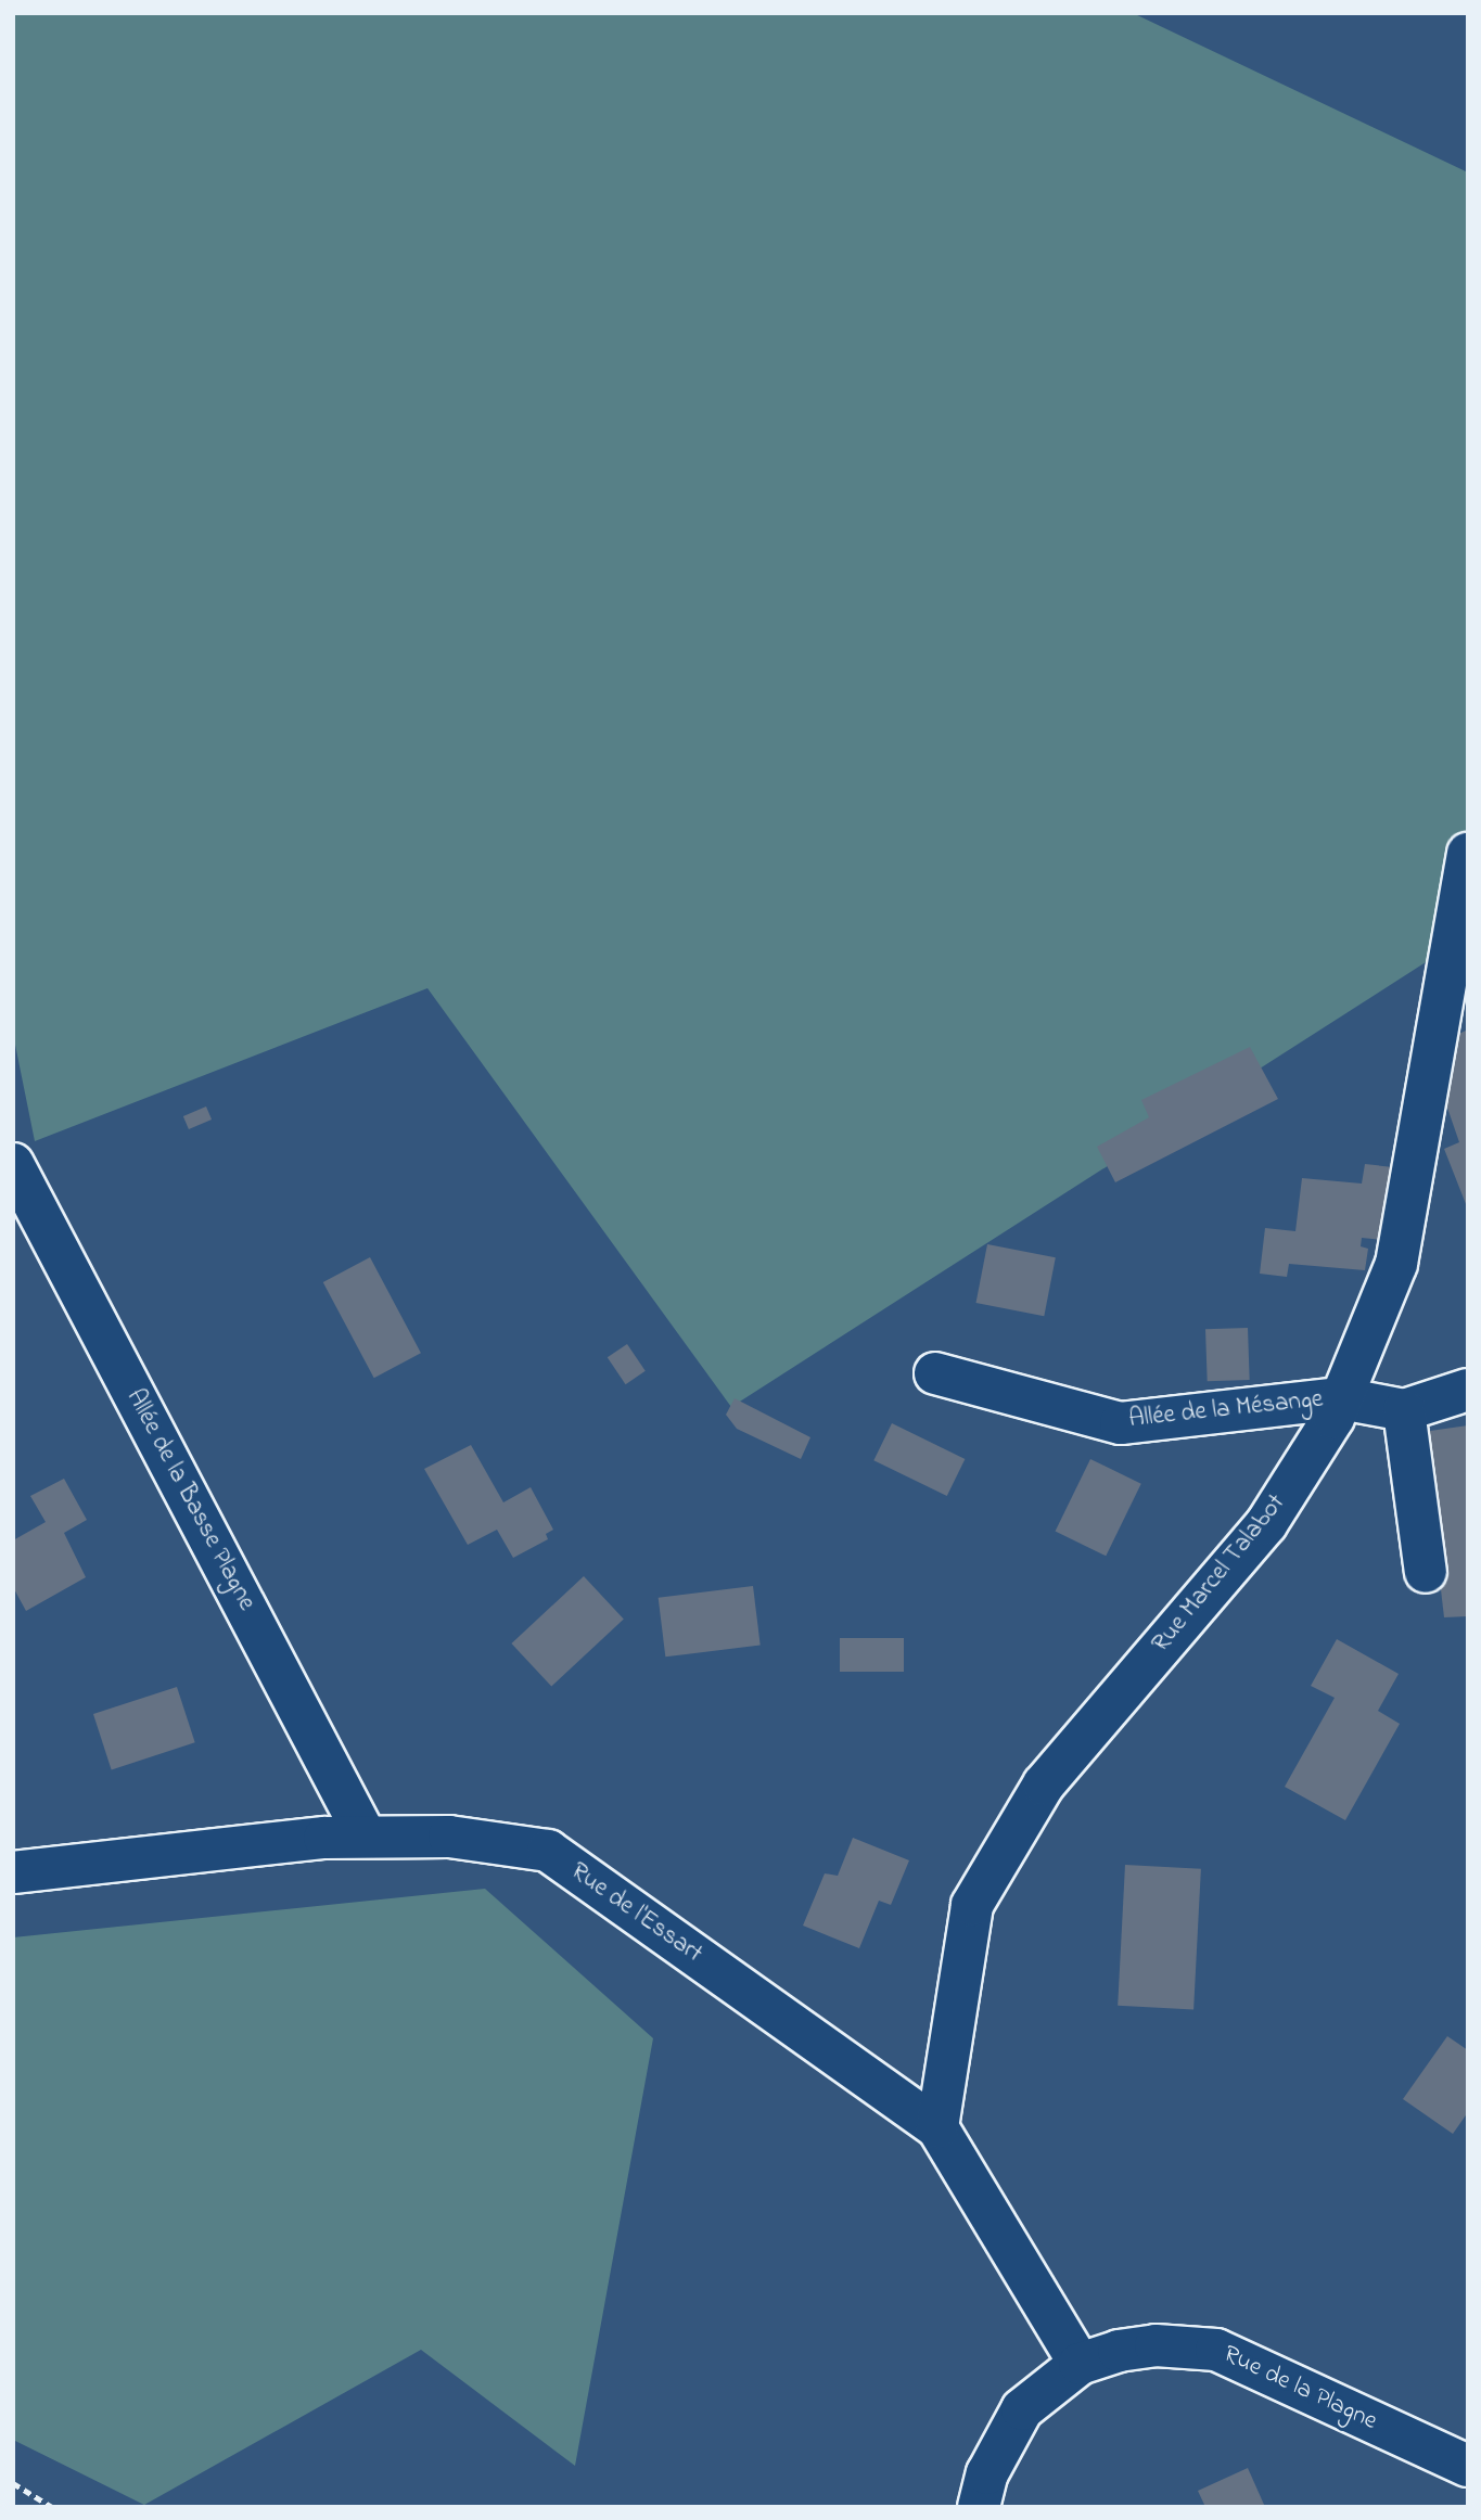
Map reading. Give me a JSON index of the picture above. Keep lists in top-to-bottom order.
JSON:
{
  "streets": {
    "street": [
      "Allée de la Mésange",
      "Allée de la Basse Plagne",
      "Rue Marcel Talabot",
      "Rue de l'Essart",
      "Rue de la Plagne"
    ]
  },
  "crossings": [
    ["Allée de la Mésange", "Rue Marcel Talabot"],
    ["Allée de la Basse Plagne", "Rue de l'Essart"],
    ["Rue Marcel Talabot", "Rue de l'Essart"],
    ["Rue de l'Essart", "Rue de la Plagne"]
  ]
}
